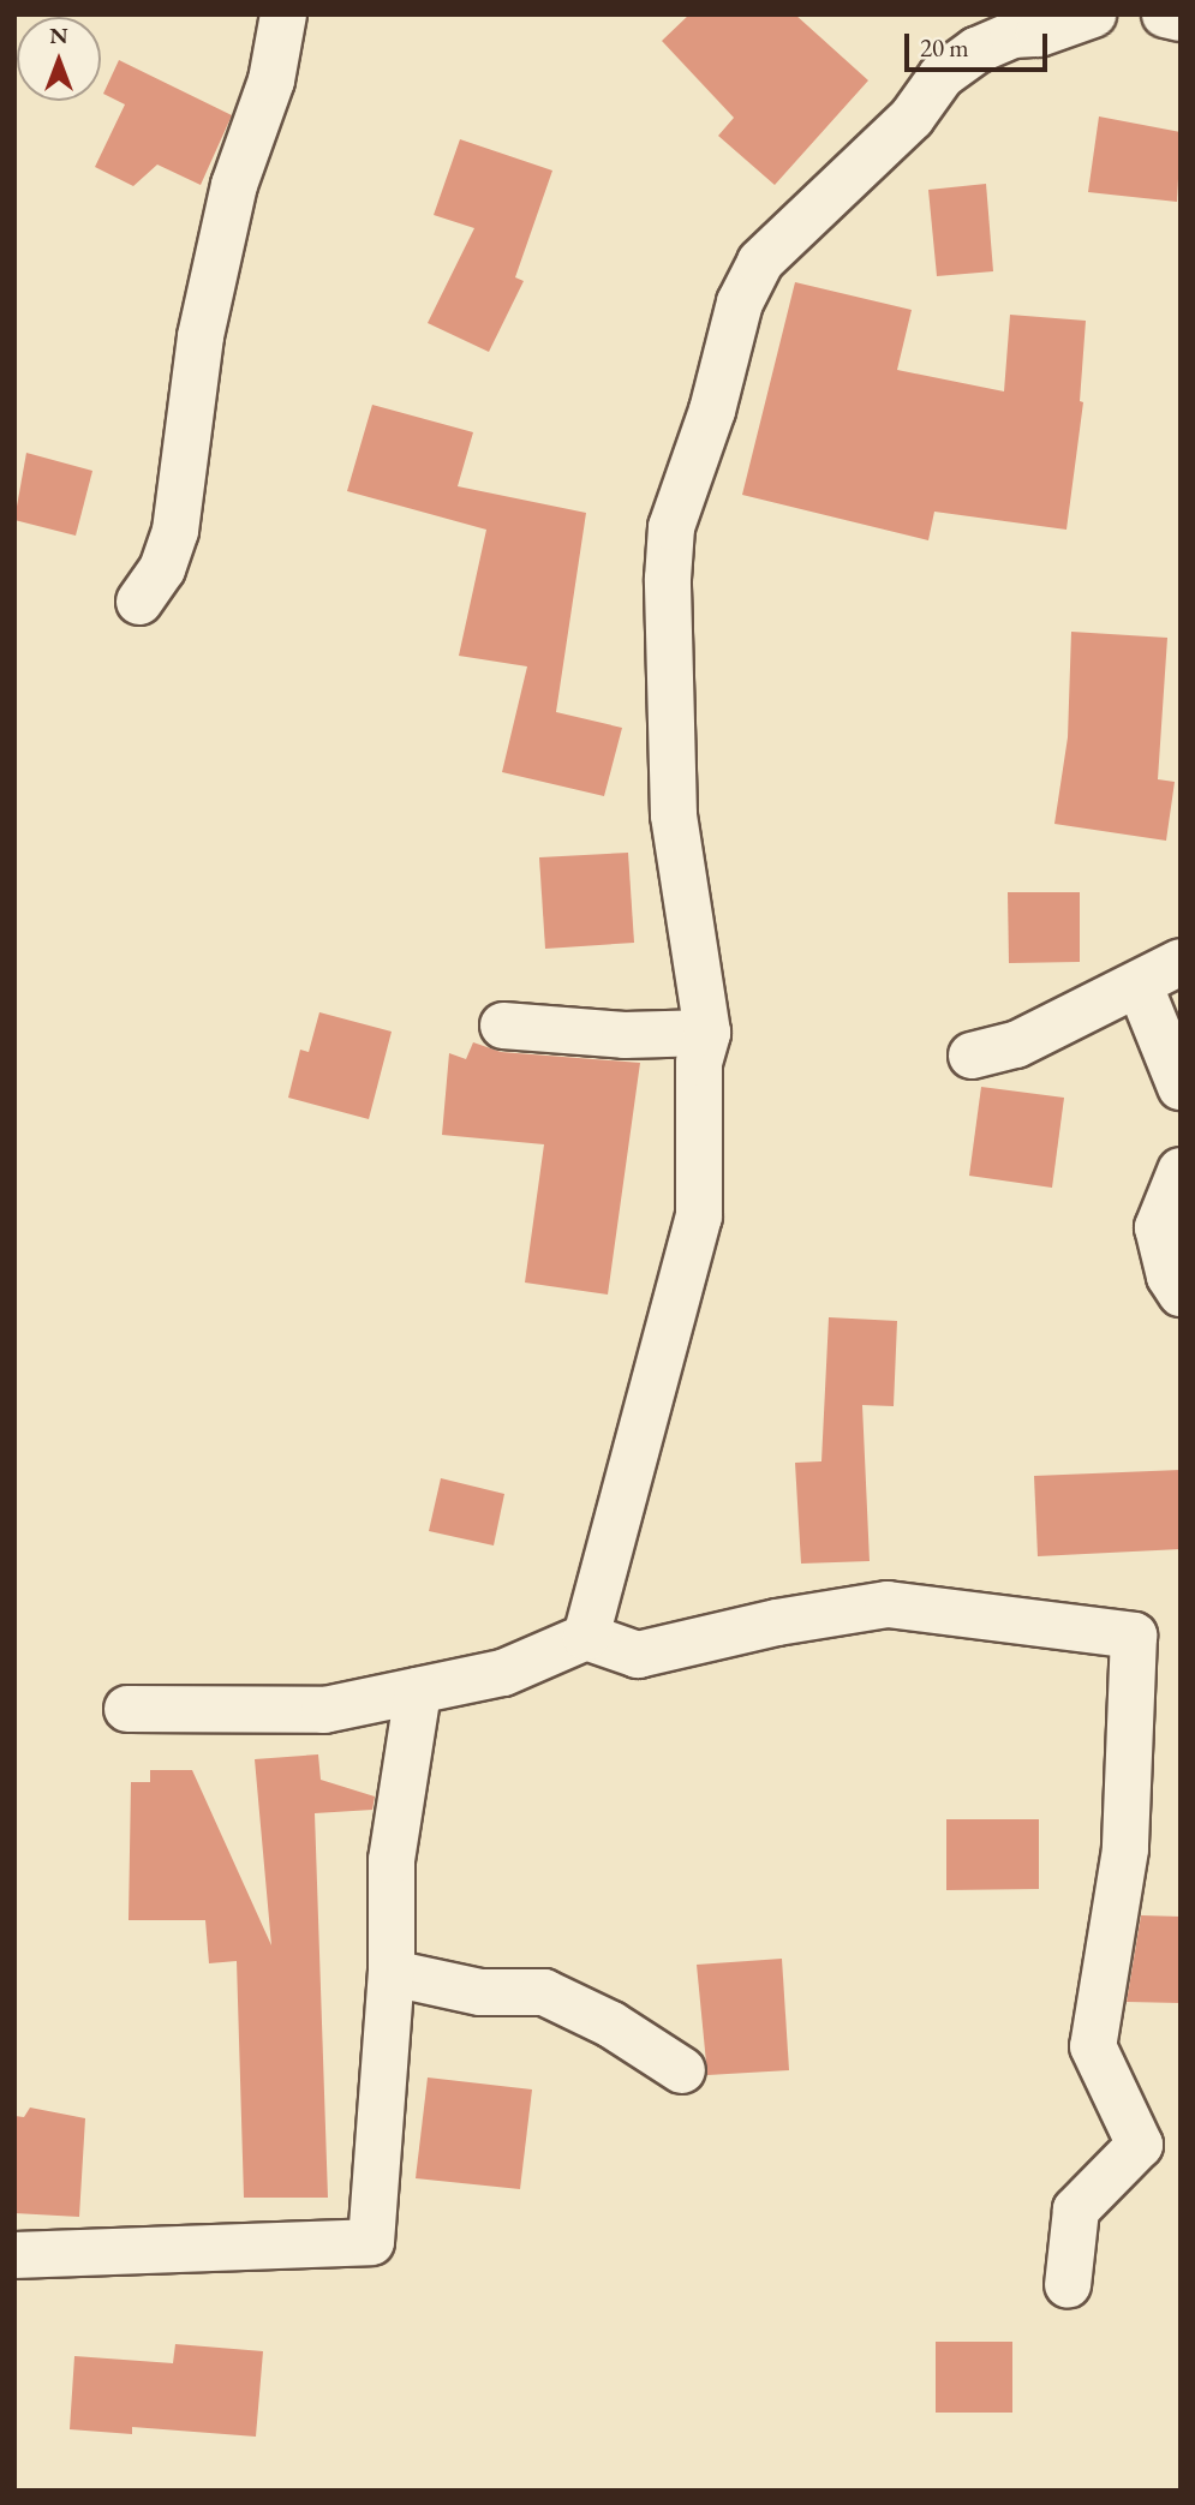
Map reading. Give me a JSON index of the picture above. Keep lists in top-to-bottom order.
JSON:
{
  "scale_bar": "20 m",
  "north": "top"
}
